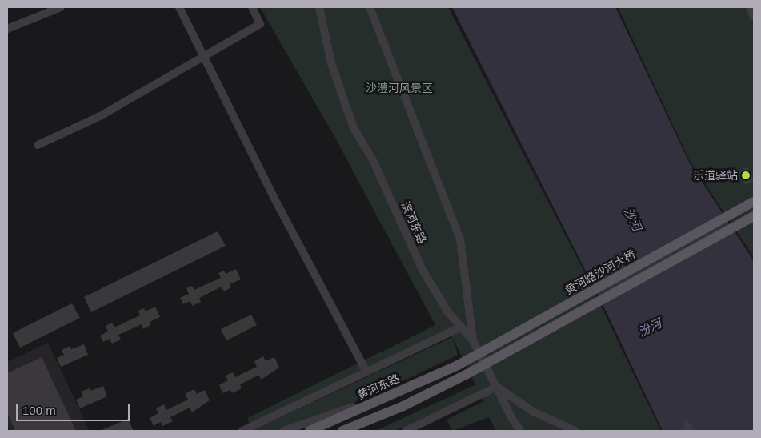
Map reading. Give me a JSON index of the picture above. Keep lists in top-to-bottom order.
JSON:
{
  "streets": {
    "main road": ["黄河路沙河大桥", "黄河东路"],
    "street": ["滨河东路"]
  },
  "crossings": [
    ["黄河路沙河大桥", "黄河东路"]
  ],
  "water": ["沙河", "汾河"],
  "parks": ["沙澧河风景区"],
  "places": ["乐道驿站"],
  "scale_bar": "100 m"
}
